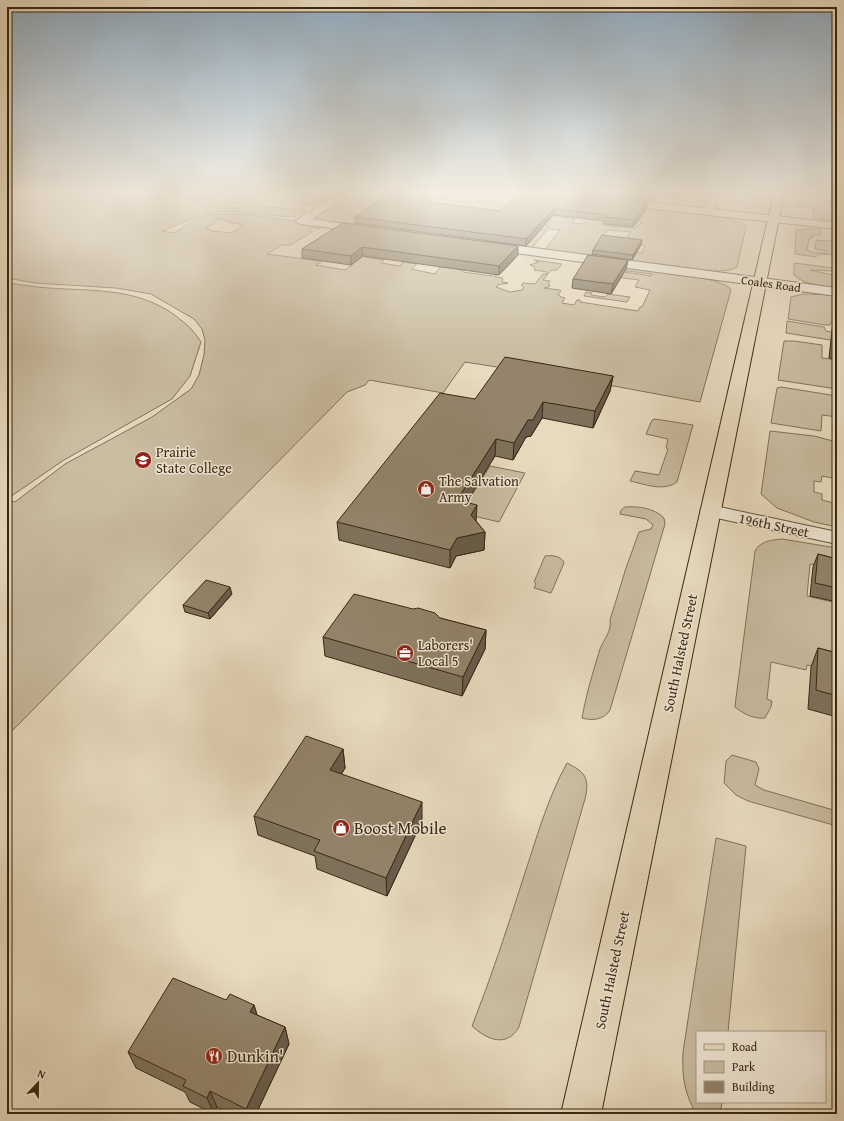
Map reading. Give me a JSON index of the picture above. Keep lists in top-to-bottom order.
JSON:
{
  "streets": {
    "main road": ["South Halsted Street"],
    "street": ["Coales Road", "196th Street"]
  },
  "crossings": [
    ["Coales Road", "South Halsted Street"],
    ["196th Street", "South Halsted Street"]
  ],
  "places": {
    "school or university": ["Prairie State College"],
    "shop": ["The Salvation Army", "Boost Mobile"],
    "office": ["Laborers' Local 5"],
    "restaurant": ["Dunkin'"]
  },
  "legend": ["Road", "Park", "Building"],
  "north": "top"
}
